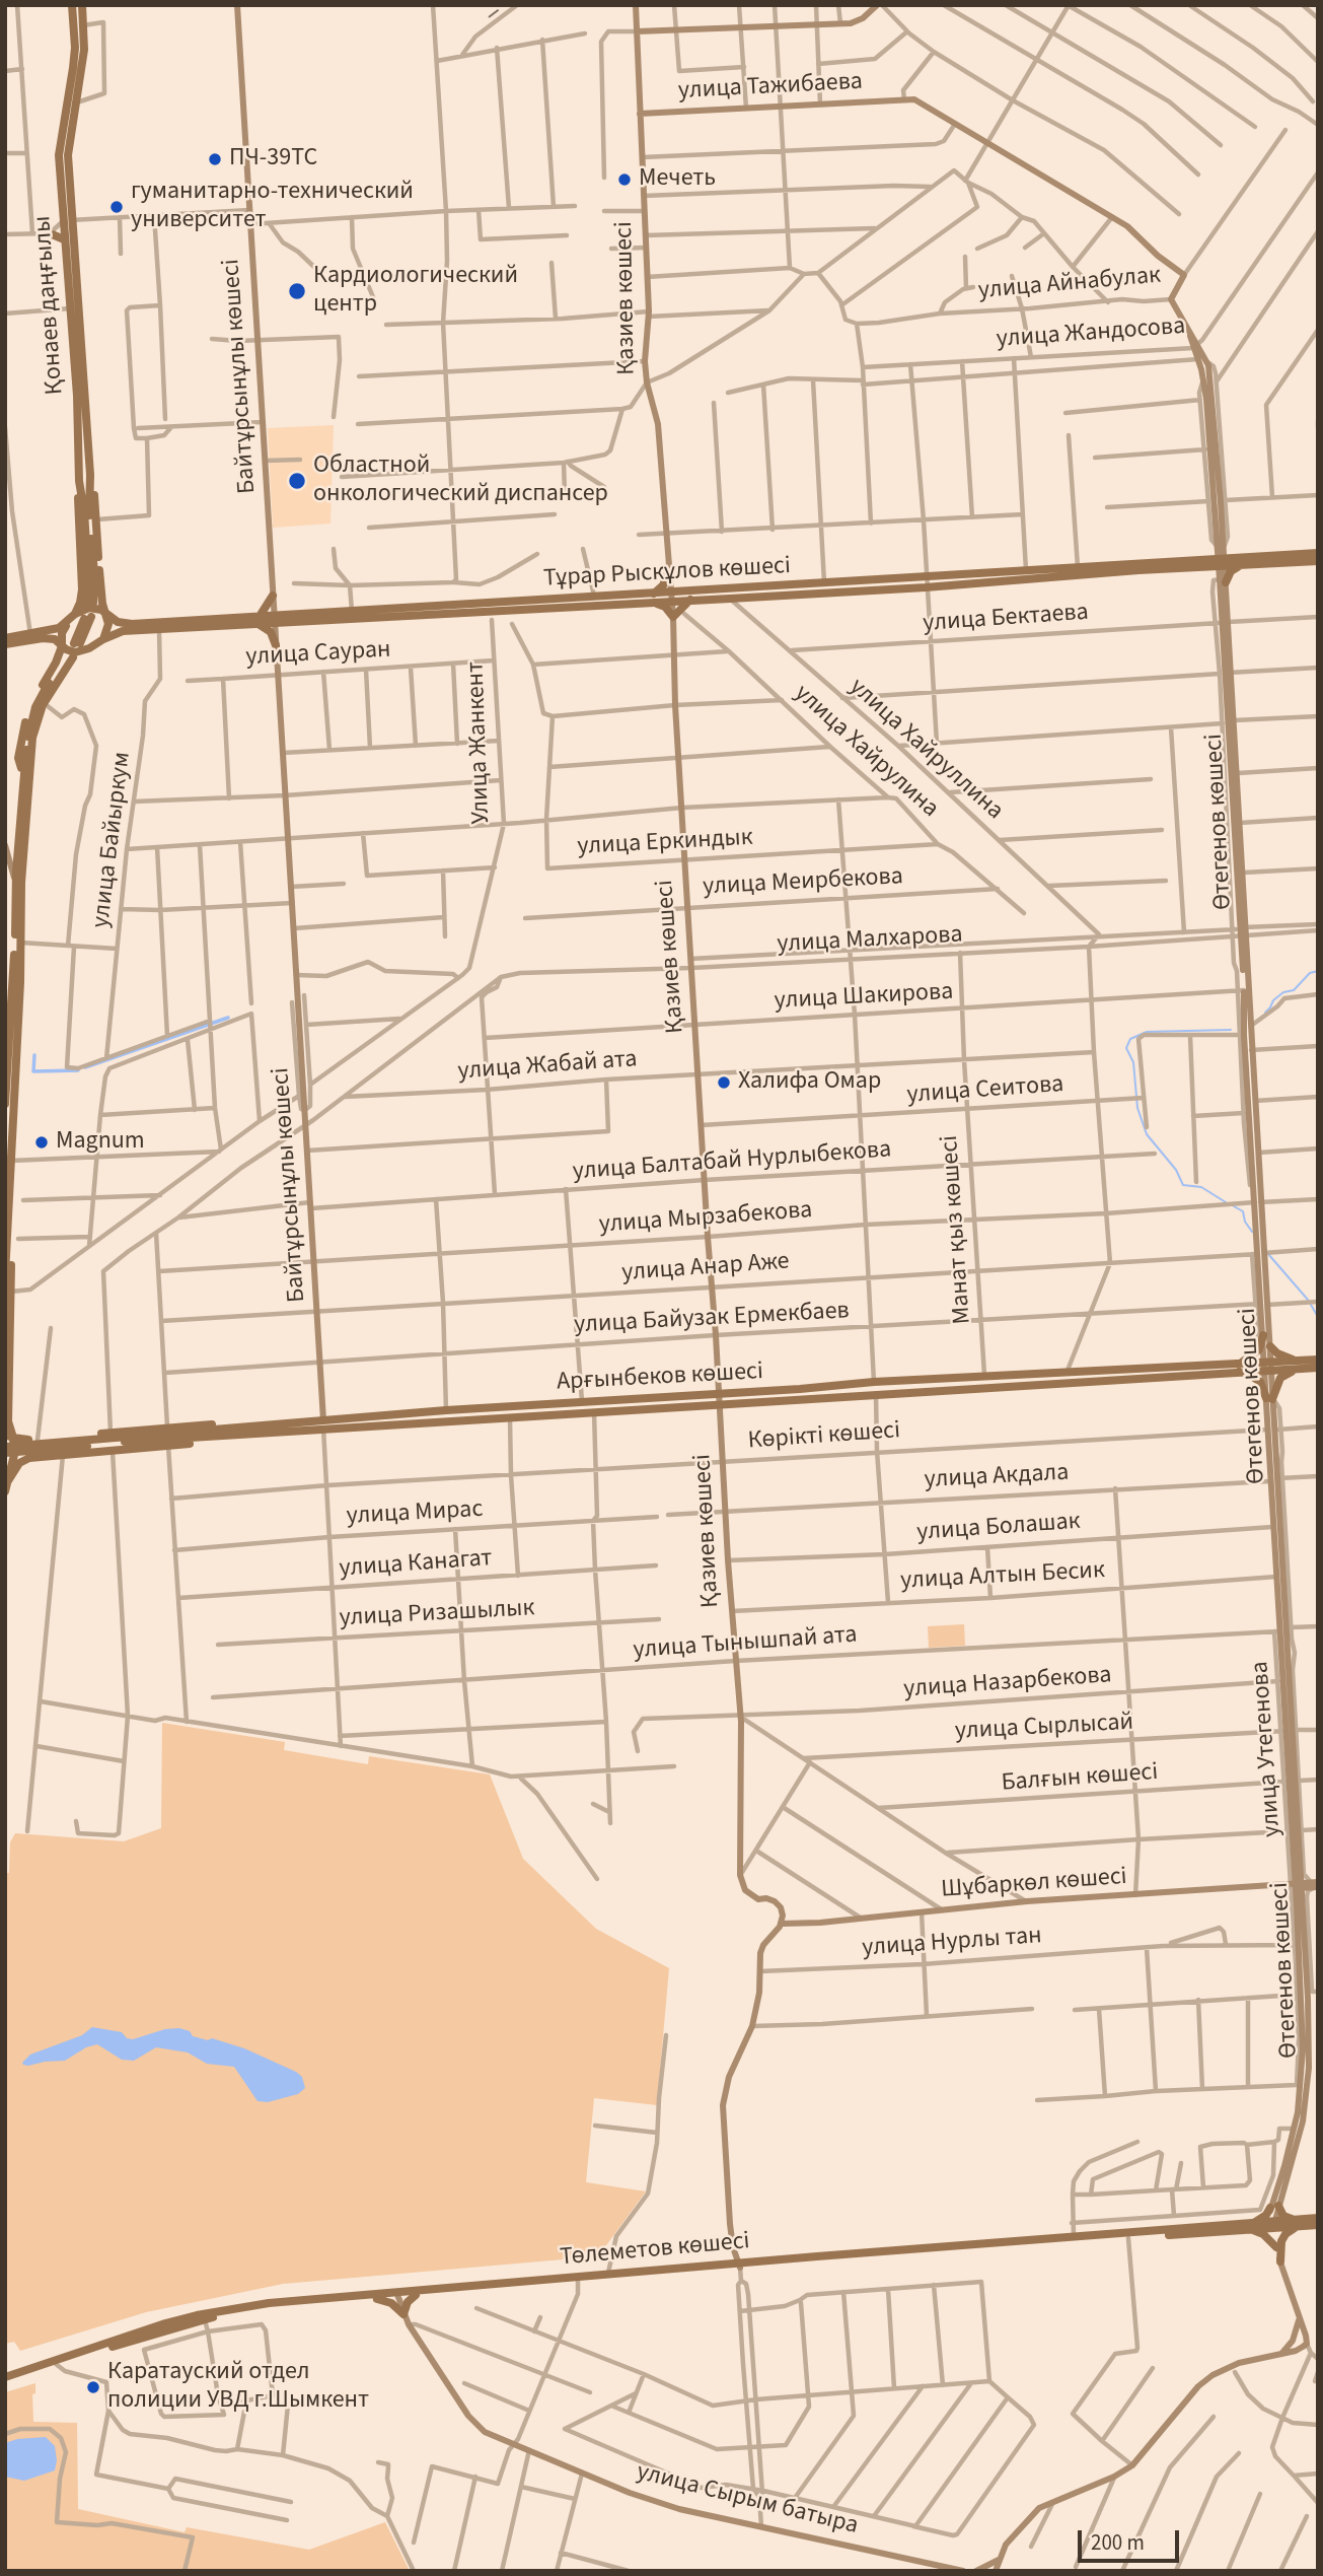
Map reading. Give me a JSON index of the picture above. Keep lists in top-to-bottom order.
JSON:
{
  "streets": {
    "main road": [
      "улица Тажибаева",
      "улица Айнабулак",
      "Қазиев көшесі",
      "Қонаев даңғылы",
      "Байтұрсынұлы көшесі",
      "Тұрар Рыскұлов көшесі",
      "Өтегенов көшесі",
      "Арғынбеков көшесі",
      "улица Утегенова",
      "Шұбаркөл көшесі",
      "Төлеметов көшесі",
      "улица Сырым батыра"
    ],
    "street": [
      "улица Жандосова",
      "улица Бектаева",
      "улица Сауран",
      "Улица Жанкент",
      "улица Хайруллина",
      "улица Хайрулина",
      "улица Байыркум",
      "улица Еркиндык",
      "улица Меирбекова",
      "улица Малхарова",
      "улица Шакирова",
      "улица Жабай ата",
      "улица Сеитова",
      "улица Балтабай Нурлыбекова",
      "улица Мырзабекова",
      "Манат қыз көшесі",
      "улица Анар Аже",
      "улица Байузак Ермекбаев",
      "Көрікті көшесі",
      "улица Акдала",
      "улица Мирас",
      "улица Болашак",
      "улица Канагат",
      "улица Алтын Бесик",
      "улица Ризашылык",
      "улица Тынышпай ата",
      "улица Назарбекова",
      "улица Сырлысай",
      "Балғын көшесі",
      "улица Нурлы тан"
    ]
  },
  "crossings": [
    ["улица Тажибаева", "улица Айнабулак"],
    ["улица Тажибаева", "Қазиев көшесі"],
    ["Қазиев көшесі", "Тұрар Рыскұлов көшесі"],
    ["Қазиев көшесі", "улица Еркиндык"],
    ["Қазиев көшесі", "улица Меирбекова"],
    ["Қазиев көшесі", "улица Малхарова"],
    ["Қазиев көшесі", "улица Шакирова"],
    ["Қазиев көшесі", "улица Жабай ата"],
    ["Қазиев көшесі", "улица Сеитова"],
    ["Қазиев көшесі", "улица Балтабай Нурлыбекова"],
    ["Қазиев көшесі", "улица Мырзабекова"],
    ["Қазиев көшесі", "улица Анар Аже"],
    ["Қазиев көшесі", "улица Байузак Ермекбаев"],
    ["Қазиев көшесі", "Арғынбеков көшесі"],
    ["Қазиев көшесі", "Көрікті көшесі"],
    ["Қазиев көшесі", "улица Акдала"],
    ["Қазиев көшесі", "улица Болашак"],
    ["Қазиев көшесі", "улица Алтын Бесик"],
    ["Қазиев көшесі", "улица Тынышпай ата"],
    ["Қазиев көшесі", "улица Назарбекова"],
    ["Байтұрсынұлы көшесі", "Тұрар Рыскұлов көшесі"],
    ["Байтұрсынұлы көшесі", "улица Сауран"],
    ["Байтұрсынұлы көшесі", "улица Балтабай Нурлыбекова"],
    ["Байтұрсынұлы көшесі", "улица Мырзабекова"],
    ["Байтұрсынұлы көшесі", "улица Анар Аже"],
    ["Байтұрсынұлы көшесі", "улица Байузак Ермекбаев"],
    ["Байтұрсынұлы көшесі", "Арғынбеков көшесі"],
    ["Байтұрсынұлы көшесі", "Көрікті көшесі"],
    ["Байтұрсынұлы көшесі", "улица Мирас"],
    ["Байтұрсынұлы көшесі", "улица Канагат"],
    ["Байтұрсынұлы көшесі", "улица Ризашылык"],
    ["Байтұрсынұлы көшесі", "улица Тынышпай ата"],
    ["Тұрар Рыскұлов көшесі", "улица Хайруллина"],
    ["Тұрар Рыскұлов көшесі", "Өтегенов көшесі"],
    ["улица Бектаева", "улица Хайруллина"],
    ["улица Бектаева", "Өтегенов көшесі"],
    ["улица Сауран", "Улица Жанкент"],
    ["улица Хайруллина", "улица Малхарова"],
    ["улица Хайрулина", "улица Еркиндык"],
    ["улица Хайрулина", "улица Меирбекова"],
    ["Өтегенов көшесі", "улица Малхарова"],
    ["Өтегенов көшесі", "улица Шакирова"],
    ["Өтегенов көшесі", "улица Мырзабекова"],
    ["Өтегенов көшесі", "улица Анар Аже"],
    ["Өтегенов көшесі", "улица Байузак Ермекбаев"],
    ["Өтегенов көшесі", "Арғынбеков көшесі"],
    ["Өтегенов көшесі", "Көрікті көшесі"],
    ["Өтегенов көшесі", "улица Акдала"],
    ["Өтегенов көшесі", "улица Сырлысай"],
    ["Өтегенов көшесі", "улица Утегенова"],
    ["Өтегенов көшесі", "Шұбаркөл көшесі"],
    ["улица Малхарова", "Манат қыз көшесі"],
    ["улица Шакирова", "Манат қыз көшесі"],
    ["улица Жабай ата", "Манат қыз көшесі"],
    ["улица Сеитова", "Манат қыз көшесі"],
    ["улица Балтабай Нурлыбекова", "Манат қыз көшесі"],
    ["улица Мырзабекова", "Манат қыз көшесі"],
    ["Манат қыз көшесі", "улица Анар Аже"],
    ["Манат қыз көшесі", "улица Байузак Ермекбаев"],
    ["Манат қыз көшесі", "Арғынбеков көшесі"],
    ["улица Акдала", "улица Утегенова"],
    ["улица Болашак", "улица Утегенова"],
    ["улица Алтын Бесик", "улица Утегенова"],
    ["улица Тынышпай ата", "улица Утегенова"],
    ["улица Сырлысай", "улица Утегенова"],
    ["Төлеметов көшесі", "улица Сырым батыра"]
  ],
  "places": [
    "ПЧ-39ТС",
    "Мечеть",
    "гуманитарно-технический университет",
    "Кардиологический центр",
    "Областной онкологический диспансер",
    "Халифа Омар",
    "Magnum",
    "Каратауский отдел полиции УВД г.Шымкент"
  ],
  "scale_bar": "200 m"
}
